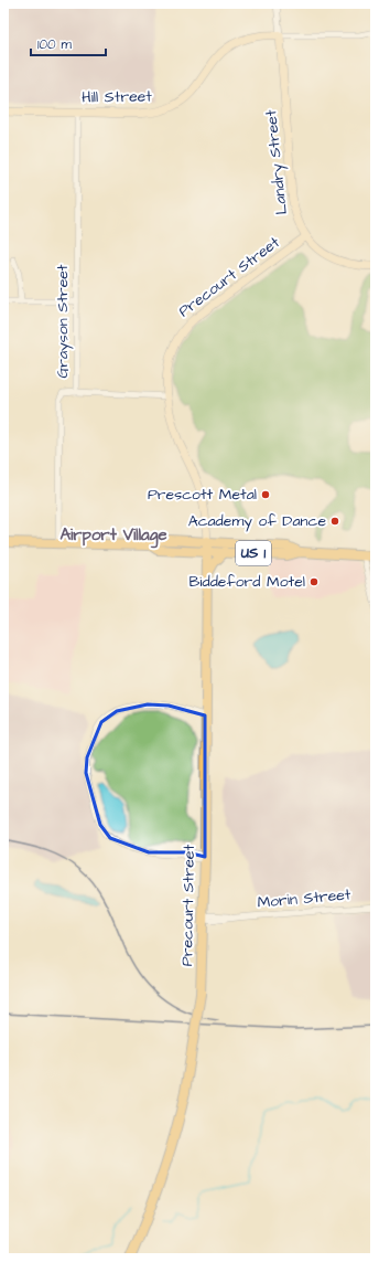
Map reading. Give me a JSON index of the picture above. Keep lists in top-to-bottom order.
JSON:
{
  "streets": {
    "main road": ["Precourt Street", "US 1"],
    "street": [
      "Hill Street",
      "Landry Street",
      "Grayson Street",
      "Morin Street"
    ]
  },
  "crossings": [
    ["Hill Street", "Landry Street"],
    ["Hill Street", "Grayson Street"],
    ["Landry Street", "Precourt Street"],
    ["Precourt Street", "US 1"],
    ["Precourt Street", "Morin Street"],
    ["Grayson Street", "US 1"]
  ],
  "districts": ["Airport Village"],
  "places": ["Prescott Metal", "Academy of Dance", "Biddeford Motel"],
  "scale_bar": "100 m"
}
